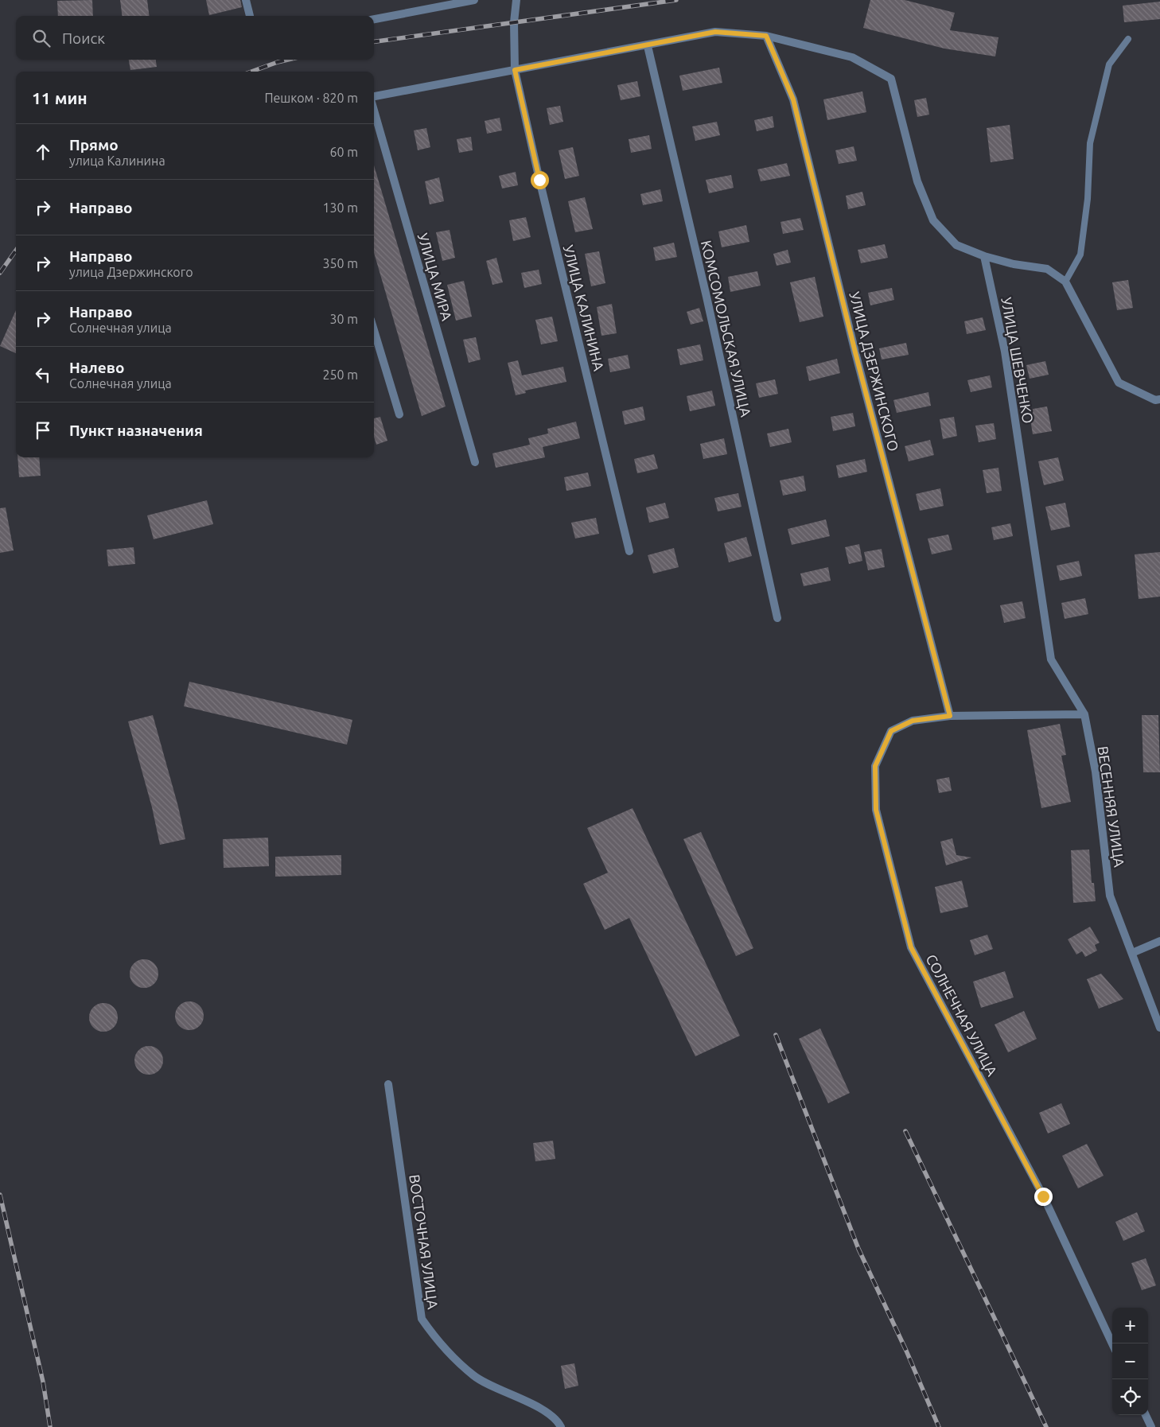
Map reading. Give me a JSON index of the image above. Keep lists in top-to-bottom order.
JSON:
{
  "streets": {
    "street": [
      "УЛИЦА МИРА",
      "УЛИЦА КАЛИНИНА",
      "КОМСОМОЛЬСКАЯ УЛИЦА",
      "УЛИЦА ШЕВЧЕНКО",
      "УЛИЦА ДЗЕРЖИНСКОГО",
      "ВЕСЕННЯЯ УЛИЦА",
      "СОЛНЕЧНАЯ УЛИЦА",
      "ВОСТОЧНАЯ УЛИЦА"
    ]
  },
  "crossings": [
    ["УЛИЦА ШЕВЧЕНКО", "ВЕСЕННЯЯ УЛИЦА"],
    ["УЛИЦА ДЗЕРЖИНСКОГО", "СОЛНЕЧНАЯ УЛИЦА"]
  ],
  "page": {
    "search": "Поиск",
    "heading": ["11 мин", "Пешком · 820 m"],
    "list": [
      ["Прямо", "улица Калинина", "60 m"],
      ["Направо", "130 m"],
      ["Направо", "улица Дзержинского", "350 m"],
      ["Направо", "Солнечная улица", "30 m"],
      ["Налево", "Солнечная улица", "250 m"],
      "Пункт назначения"
    ],
    "map_buttons": ["+", "−"]
  }
}
